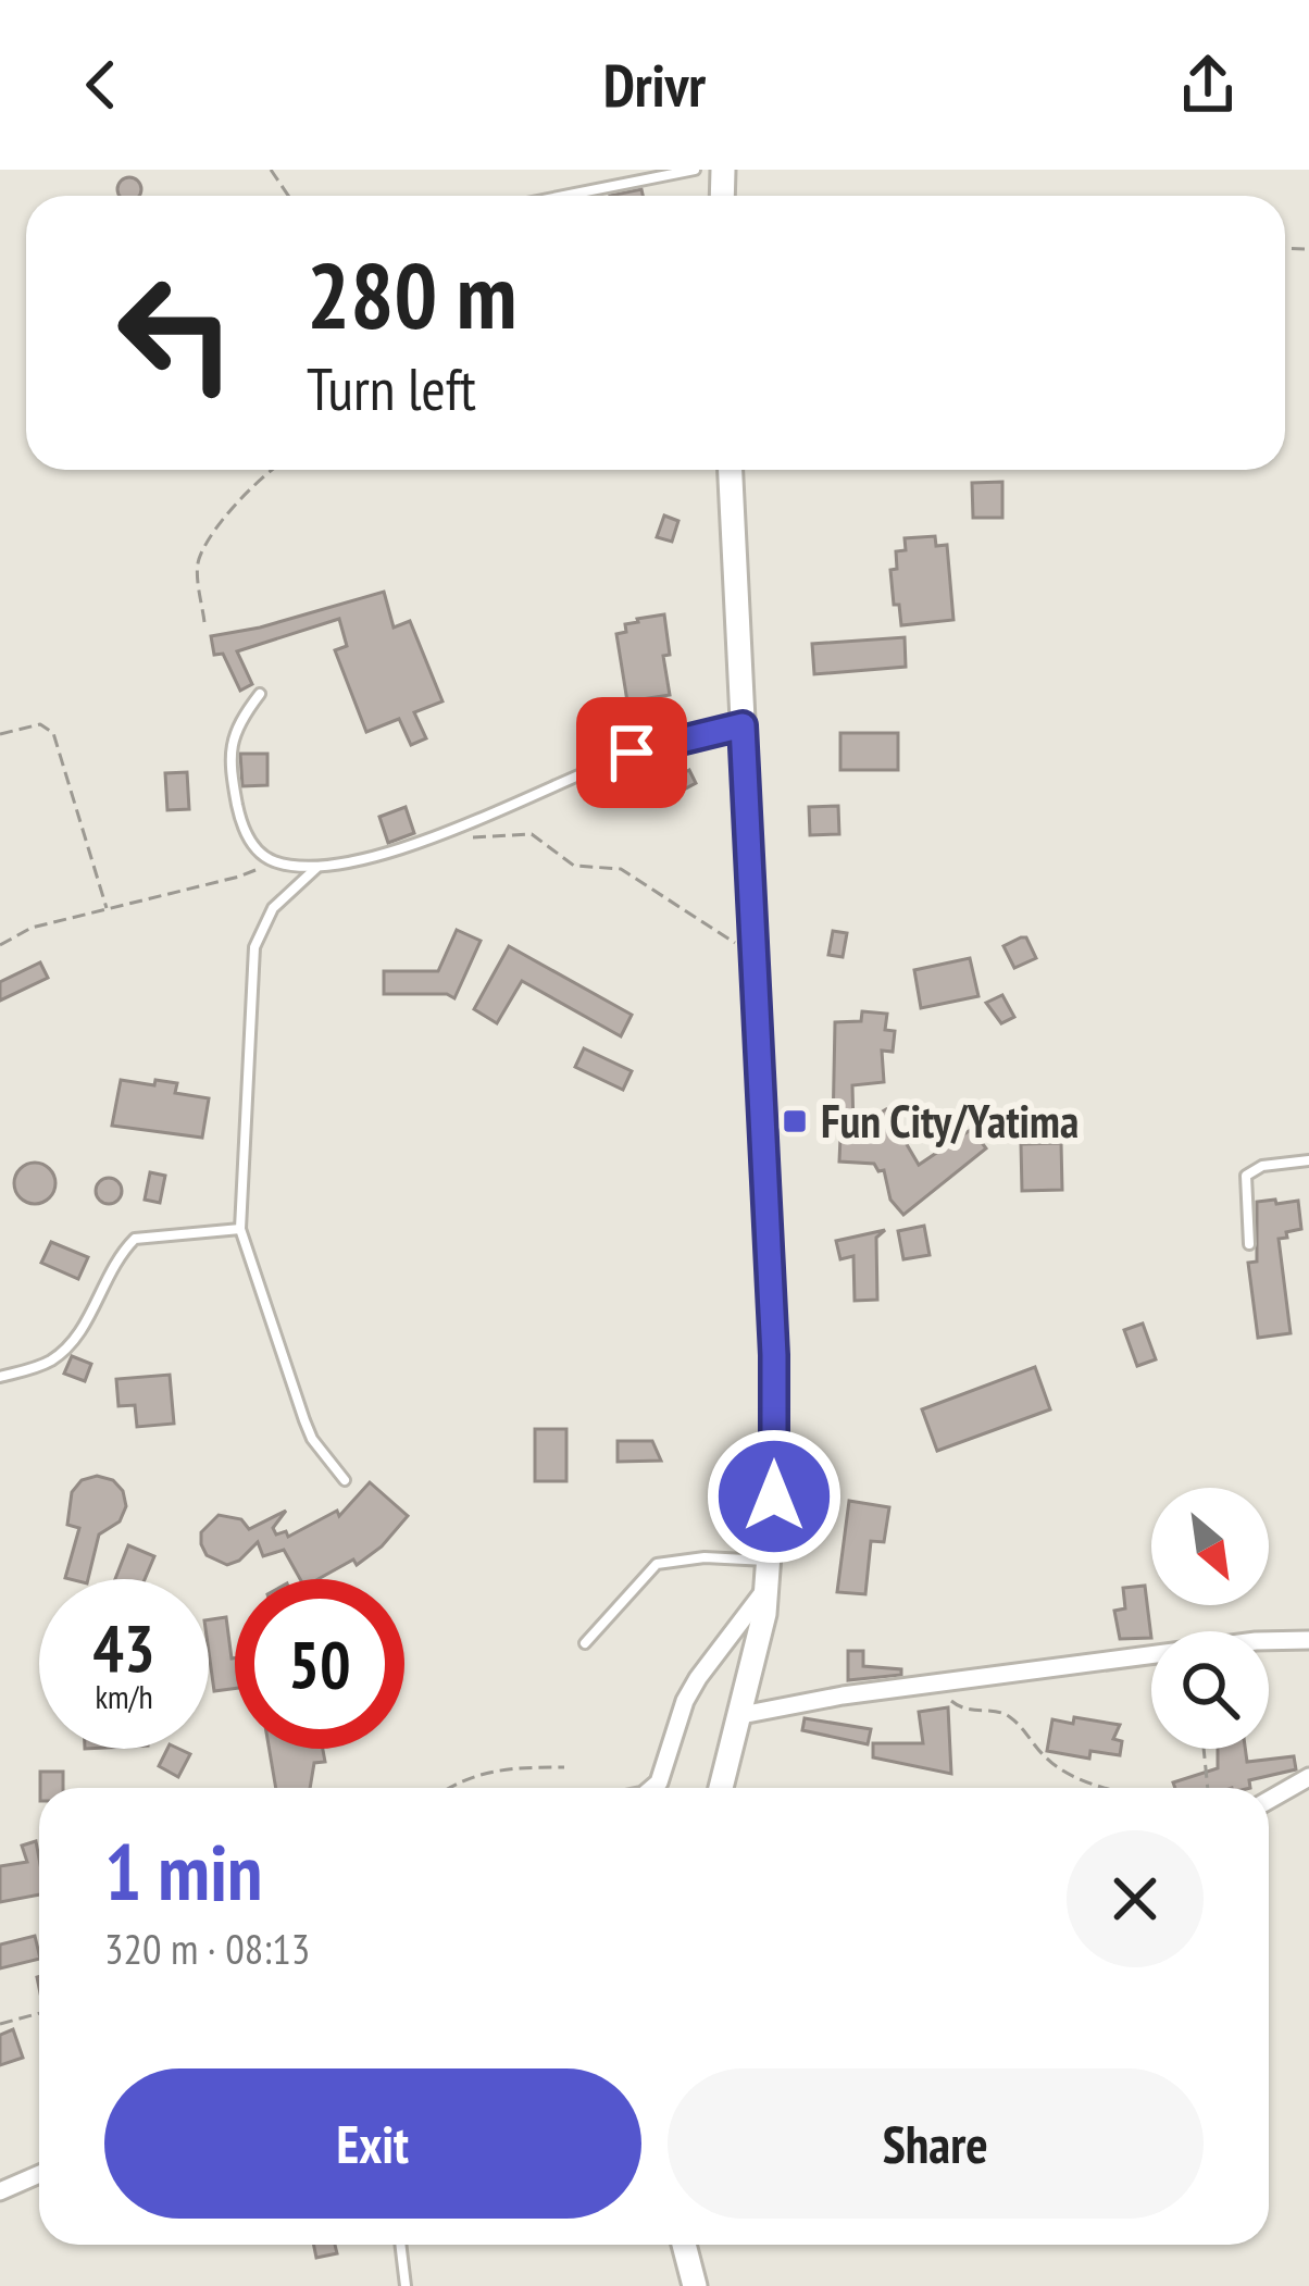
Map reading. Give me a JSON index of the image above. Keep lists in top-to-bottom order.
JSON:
{
  "places": {
    "transit": ["Fun City/Yatima"]
  },
  "north": "bottom right",
  "page": {
    "header": "Drivr",
    "turn": ["280 m", "Turn left"],
    "speed": "43 km/h",
    "limit": "50",
    "heading": ["1 min", "320 m · 08:13"],
    "buttons": ["Exit", "Share"]
  }
}
